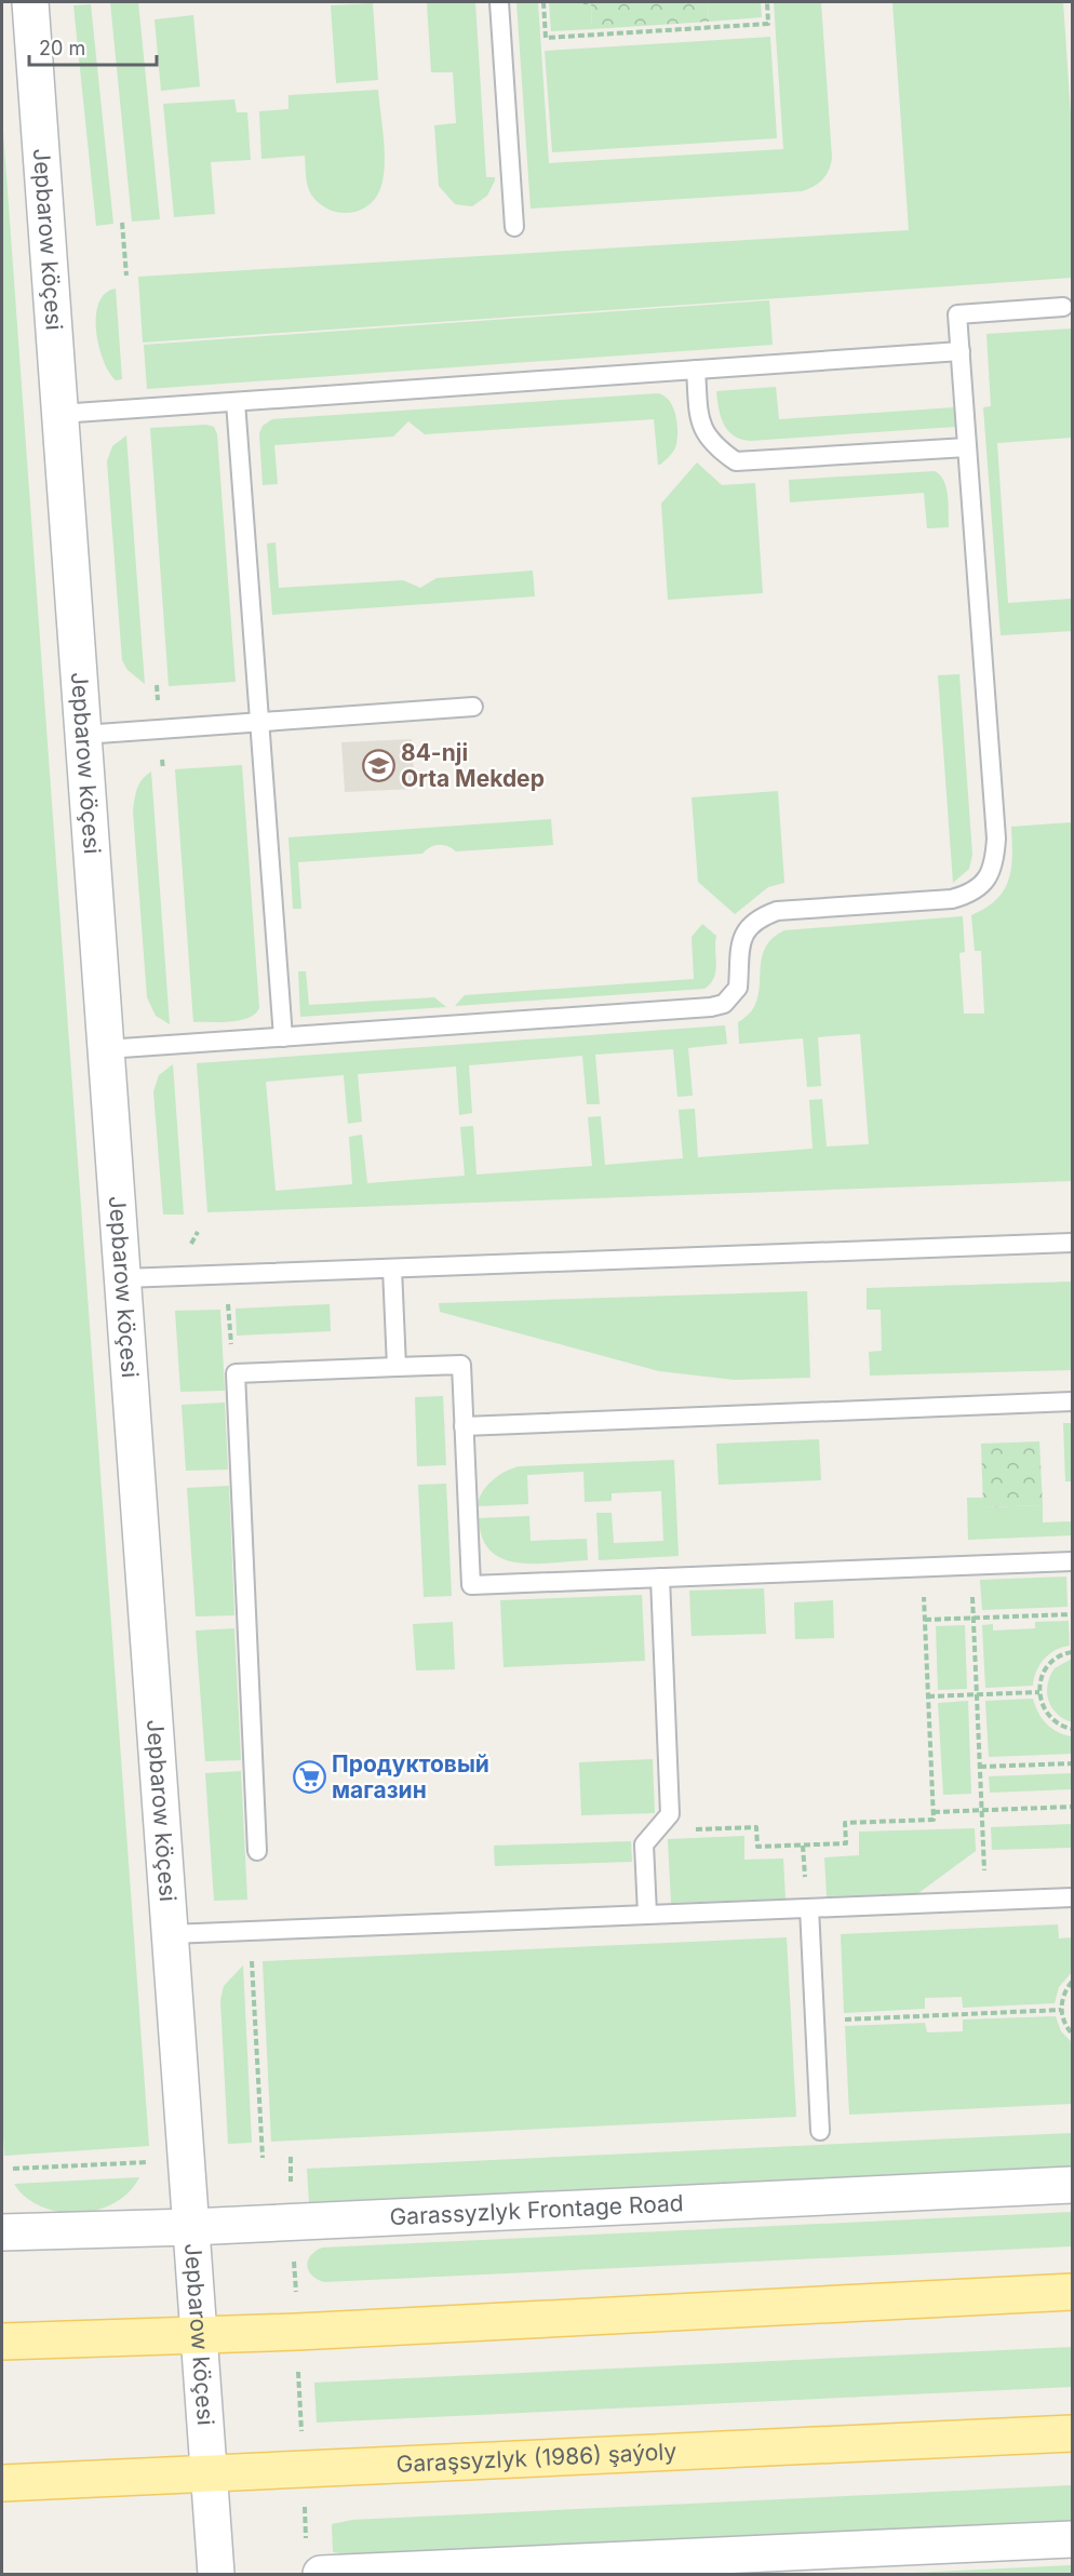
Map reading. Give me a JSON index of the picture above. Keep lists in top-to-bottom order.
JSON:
{
  "streets": {
    "main road": ["Garaşsyzlyk (1986) şaýoly"],
    "street": ["Jepbarow köçesi", "Garassyzlyk Frontage Road"]
  },
  "crossings": [
    ["Jepbarow köçesi", "Garassyzlyk Frontage Road"],
    ["Jepbarow köçesi", "Garaşsyzlyk (1986) şaýoly"]
  ],
  "places": {
    "school or university": ["84-nji Orta Mekdep"],
    "supermarket": ["Продуктовый магазин"]
  },
  "scale_bar": "20 m"
}
